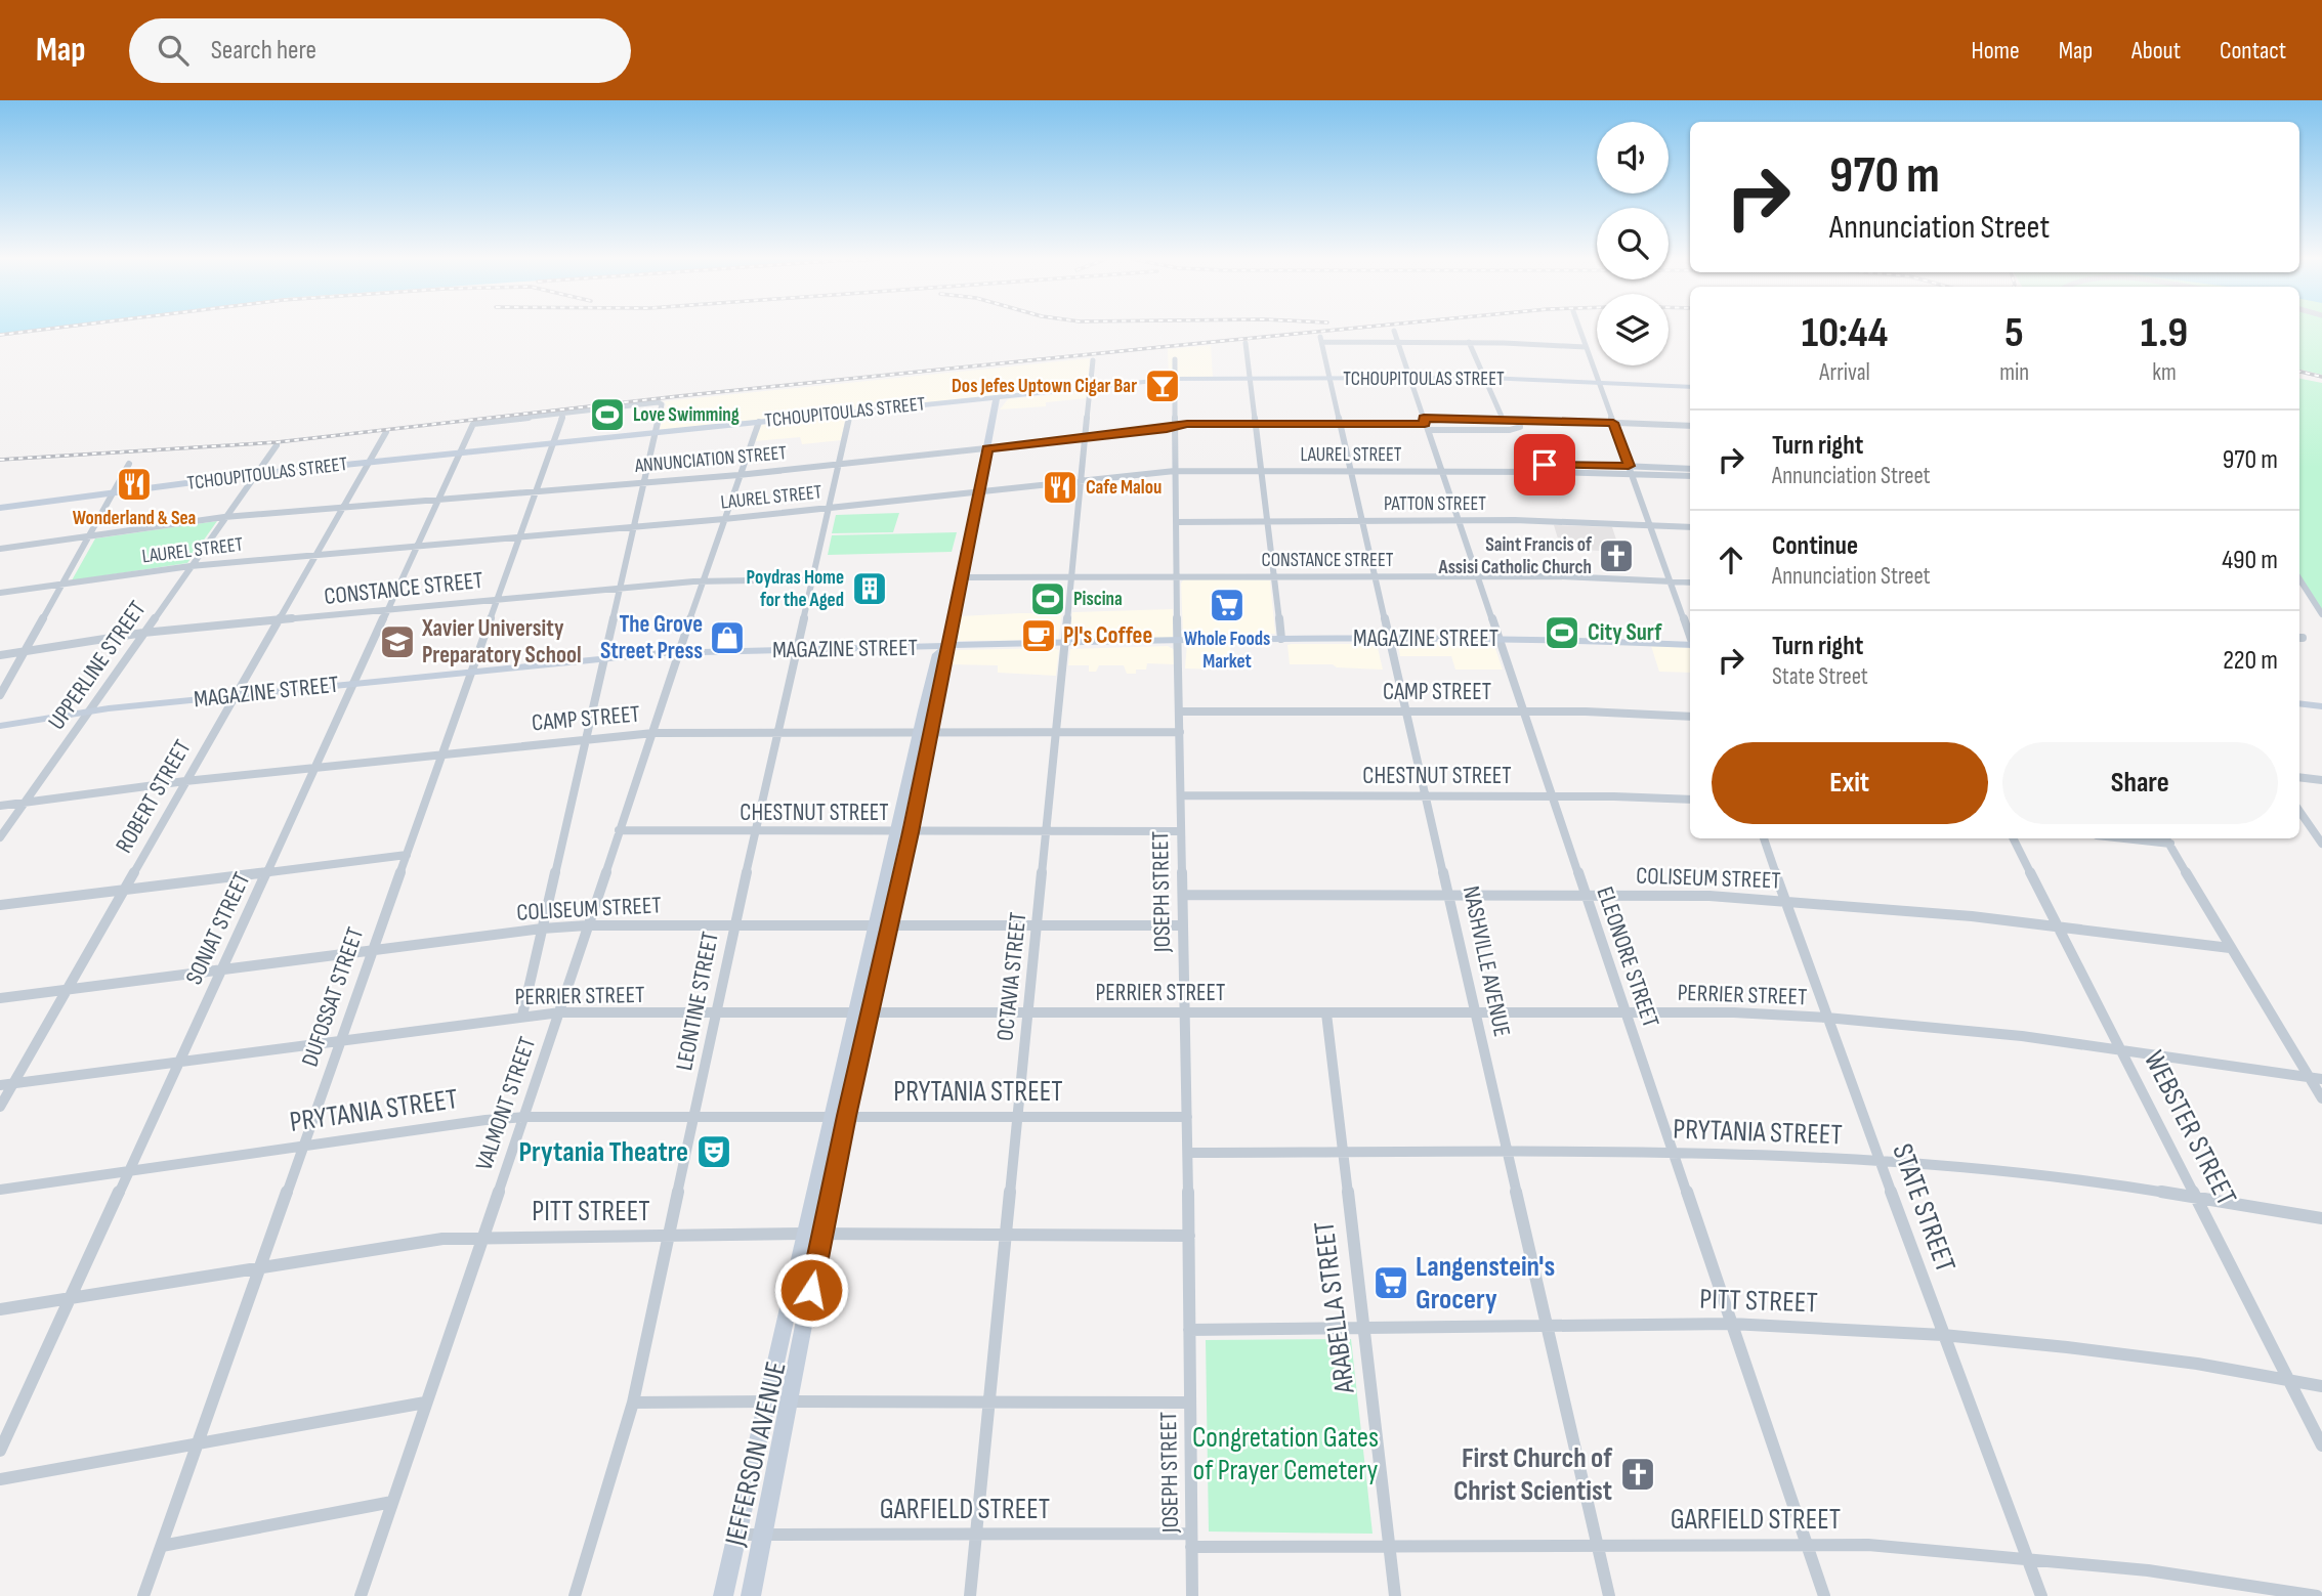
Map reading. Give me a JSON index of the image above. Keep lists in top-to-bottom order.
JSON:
{
  "streets": {
    "street": [
      "TCHOUPITOULAS STREET",
      "LAUREL STREET",
      "ANNUNCIATION STREET",
      "PATTON STREET",
      "CONSTANCE STREET",
      "MAGAZINE STREET",
      "UPPERLINE STREET",
      "CAMP STREET",
      "CHESTNUT STREET",
      "ROBERT STREET",
      "COLISEUM STREET",
      "JOSEPH STREET",
      "SONIAT STREET",
      "ELEONORE STREET",
      "NASHVILLE AVENUE",
      "OCTAVIA STREET",
      "PERRIER STREET",
      "DUFOSSAT STREET",
      "LEONTINE STREET",
      "PRYTANIA STREET",
      "VALMONT STREET",
      "WEBSTER STREET",
      "STATE STREET",
      "PITT STREET",
      "ARABELLA STREET",
      "JEFFERSON AVENUE",
      "GARFIELD STREET"
    ]
  },
  "crossings": [
    ["TCHOUPITOULAS STREET", "UPPERLINE STREET"],
    ["TCHOUPITOULAS STREET", "ROBERT STREET"],
    ["TCHOUPITOULAS STREET", "JOSEPH STREET"],
    ["TCHOUPITOULAS STREET", "SONIAT STREET"],
    ["TCHOUPITOULAS STREET", "ELEONORE STREET"],
    ["TCHOUPITOULAS STREET", "NASHVILLE AVENUE"],
    ["TCHOUPITOULAS STREET", "OCTAVIA STREET"],
    ["TCHOUPITOULAS STREET", "DUFOSSAT STREET"],
    ["TCHOUPITOULAS STREET", "LEONTINE STREET"],
    ["TCHOUPITOULAS STREET", "VALMONT STREET"],
    ["TCHOUPITOULAS STREET", "JEFFERSON AVENUE"],
    ["LAUREL STREET", "UPPERLINE STREET"],
    ["LAUREL STREET", "ROBERT STREET"],
    ["LAUREL STREET", "JOSEPH STREET"],
    ["LAUREL STREET", "SONIAT STREET"],
    ["LAUREL STREET", "ELEONORE STREET"],
    ["LAUREL STREET", "NASHVILLE AVENUE"],
    ["LAUREL STREET", "OCTAVIA STREET"],
    ["LAUREL STREET", "DUFOSSAT STREET"],
    ["LAUREL STREET", "LEONTINE STREET"],
    ["LAUREL STREET", "VALMONT STREET"],
    ["LAUREL STREET", "JEFFERSON AVENUE"],
    ["ANNUNCIATION STREET", "UPPERLINE STREET"],
    ["ANNUNCIATION STREET", "ROBERT STREET"],
    ["ANNUNCIATION STREET", "JOSEPH STREET"],
    ["ANNUNCIATION STREET", "SONIAT STREET"],
    ["ANNUNCIATION STREET", "ELEONORE STREET"],
    ["ANNUNCIATION STREET", "NASHVILLE AVENUE"],
    ["ANNUNCIATION STREET", "OCTAVIA STREET"],
    ["ANNUNCIATION STREET", "DUFOSSAT STREET"],
    ["ANNUNCIATION STREET", "LEONTINE STREET"],
    ["ANNUNCIATION STREET", "VALMONT STREET"],
    ["ANNUNCIATION STREET", "JEFFERSON AVENUE"],
    ["PATTON STREET", "JOSEPH STREET"],
    ["PATTON STREET", "ELEONORE STREET"],
    ["PATTON STREET", "NASHVILLE AVENUE"],
    ["CONSTANCE STREET", "UPPERLINE STREET"],
    ["CONSTANCE STREET", "ROBERT STREET"],
    ["CONSTANCE STREET", "JOSEPH STREET"],
    ["CONSTANCE STREET", "SONIAT STREET"],
    ["CONSTANCE STREET", "ELEONORE STREET"],
    ["CONSTANCE STREET", "NASHVILLE AVENUE"],
    ["CONSTANCE STREET", "OCTAVIA STREET"],
    ["CONSTANCE STREET", "DUFOSSAT STREET"],
    ["CONSTANCE STREET", "LEONTINE STREET"],
    ["CONSTANCE STREET", "VALMONT STREET"],
    ["CONSTANCE STREET", "JEFFERSON AVENUE"],
    ["MAGAZINE STREET", "UPPERLINE STREET"],
    ["MAGAZINE STREET", "ROBERT STREET"],
    ["MAGAZINE STREET", "JOSEPH STREET"],
    ["MAGAZINE STREET", "SONIAT STREET"],
    ["MAGAZINE STREET", "ELEONORE STREET"],
    ["MAGAZINE STREET", "NASHVILLE AVENUE"],
    ["MAGAZINE STREET", "OCTAVIA STREET"],
    ["MAGAZINE STREET", "DUFOSSAT STREET"],
    ["MAGAZINE STREET", "LEONTINE STREET"],
    ["MAGAZINE STREET", "VALMONT STREET"],
    ["MAGAZINE STREET", "JEFFERSON AVENUE"],
    ["UPPERLINE STREET", "CAMP STREET"],
    ["CAMP STREET", "ROBERT STREET"],
    ["CAMP STREET", "JOSEPH STREET"],
    ["CAMP STREET", "SONIAT STREET"],
    ["CAMP STREET", "ELEONORE STREET"],
    ["CAMP STREET", "NASHVILLE AVENUE"],
    ["CAMP STREET", "OCTAVIA STREET"],
    ["CAMP STREET", "DUFOSSAT STREET"],
    ["CAMP STREET", "LEONTINE STREET"],
    ["CAMP STREET", "VALMONT STREET"],
    ["CAMP STREET", "JEFFERSON AVENUE"],
    ["CHESTNUT STREET", "JOSEPH STREET"],
    ["CHESTNUT STREET", "ELEONORE STREET"],
    ["CHESTNUT STREET", "NASHVILLE AVENUE"],
    ["CHESTNUT STREET", "OCTAVIA STREET"],
    ["CHESTNUT STREET", "LEONTINE STREET"],
    ["CHESTNUT STREET", "VALMONT STREET"],
    ["CHESTNUT STREET", "JEFFERSON AVENUE"],
    ["ROBERT STREET", "COLISEUM STREET"],
    ["ROBERT STREET", "PERRIER STREET"],
    ["COLISEUM STREET", "JOSEPH STREET"],
    ["COLISEUM STREET", "SONIAT STREET"],
    ["COLISEUM STREET", "ELEONORE STREET"],
    ["COLISEUM STREET", "NASHVILLE AVENUE"],
    ["COLISEUM STREET", "OCTAVIA STREET"],
    ["COLISEUM STREET", "DUFOSSAT STREET"],
    ["COLISEUM STREET", "LEONTINE STREET"],
    ["COLISEUM STREET", "VALMONT STREET"],
    ["COLISEUM STREET", "WEBSTER STREET"],
    ["COLISEUM STREET", "STATE STREET"],
    ["COLISEUM STREET", "JEFFERSON AVENUE"],
    ["JOSEPH STREET", "PERRIER STREET"],
    ["JOSEPH STREET", "PRYTANIA STREET"],
    ["JOSEPH STREET", "PITT STREET"],
    ["JOSEPH STREET", "GARFIELD STREET"],
    ["SONIAT STREET", "PERRIER STREET"],
    ["SONIAT STREET", "DUFOSSAT STREET"],
    ["SONIAT STREET", "PRYTANIA STREET"],
    ["SONIAT STREET", "PITT STREET"],
    ["ELEONORE STREET", "NASHVILLE AVENUE"],
    ["ELEONORE STREET", "PERRIER STREET"],
    ["ELEONORE STREET", "PRYTANIA STREET"],
    ["ELEONORE STREET", "PITT STREET"],
    ["ELEONORE STREET", "GARFIELD STREET"],
    ["NASHVILLE AVENUE", "PERRIER STREET"],
    ["NASHVILLE AVENUE", "PRYTANIA STREET"],
    ["NASHVILLE AVENUE", "PITT STREET"],
    ["NASHVILLE AVENUE", "GARFIELD STREET"],
    ["OCTAVIA STREET", "PERRIER STREET"],
    ["OCTAVIA STREET", "PRYTANIA STREET"],
    ["OCTAVIA STREET", "PITT STREET"],
    ["OCTAVIA STREET", "GARFIELD STREET"],
    ["PERRIER STREET", "DUFOSSAT STREET"],
    ["PERRIER STREET", "LEONTINE STREET"],
    ["PERRIER STREET", "VALMONT STREET"],
    ["PERRIER STREET", "WEBSTER STREET"],
    ["PERRIER STREET", "STATE STREET"],
    ["PERRIER STREET", "ARABELLA STREET"],
    ["PERRIER STREET", "JEFFERSON AVENUE"],
    ["DUFOSSAT STREET", "PRYTANIA STREET"],
    ["DUFOSSAT STREET", "PITT STREET"],
    ["LEONTINE STREET", "PRYTANIA STREET"],
    ["LEONTINE STREET", "PITT STREET"],
    ["PRYTANIA STREET", "VALMONT STREET"],
    ["PRYTANIA STREET", "WEBSTER STREET"],
    ["PRYTANIA STREET", "STATE STREET"],
    ["PRYTANIA STREET", "ARABELLA STREET"],
    ["PRYTANIA STREET", "JEFFERSON AVENUE"],
    ["VALMONT STREET", "PITT STREET"],
    ["WEBSTER STREET", "PITT STREET"],
    ["STATE STREET", "PITT STREET"],
    ["STATE STREET", "GARFIELD STREET"],
    ["PITT STREET", "ARABELLA STREET"],
    ["PITT STREET", "JEFFERSON AVENUE"],
    ["ARABELLA STREET", "GARFIELD STREET"],
    ["JEFFERSON AVENUE", "GARFIELD STREET"]
  ],
  "parks": ["Congretation Gates of Prayer Cemetery"],
  "places": {
    "bar": ["Dos Jefes Uptown Cigar Bar"],
    "sports": ["Love Swimming", "Piscina", "City Surf"],
    "restaurant": ["Wonderland & Sea", "Cafe Malou"],
    "church": ["Saint Francis of Assisi Catholic Church", "First Church of Christ Scientist"],
    "building": ["Poydras Home for the Aged"],
    "supermarket": ["Whole Foods Market", "Langenstein's Grocery"],
    "cafe": ["PJ's Coffee"],
    "shop": ["The Grove Street Press"],
    "school or university": ["Xavier University Preparatory School"],
    "theatre": ["Prytania Theatre"]
  },
  "page": {
    "header": "Map",
    "search": "Search here",
    "nav": [
      "Home",
      "Map",
      "About",
      "Contact"
    ],
    "turn": ["970 m", "Annunciation Street"],
    "eta": [
      "10:44",
      "Arrival",
      "5",
      "min",
      "1.9",
      "km"
    ],
    "list": [
      {
        "name": "Turn right",
        "note": "Annunciation Street",
        "value": "970 m"
      },
      {
        "name": "Continue",
        "note": "Annunciation Street",
        "value": "490 m"
      },
      {
        "name": "Turn right",
        "note": "State Street",
        "value": "220 m"
      }
    ],
    "buttons": ["Exit", "Share"]
  }
}
